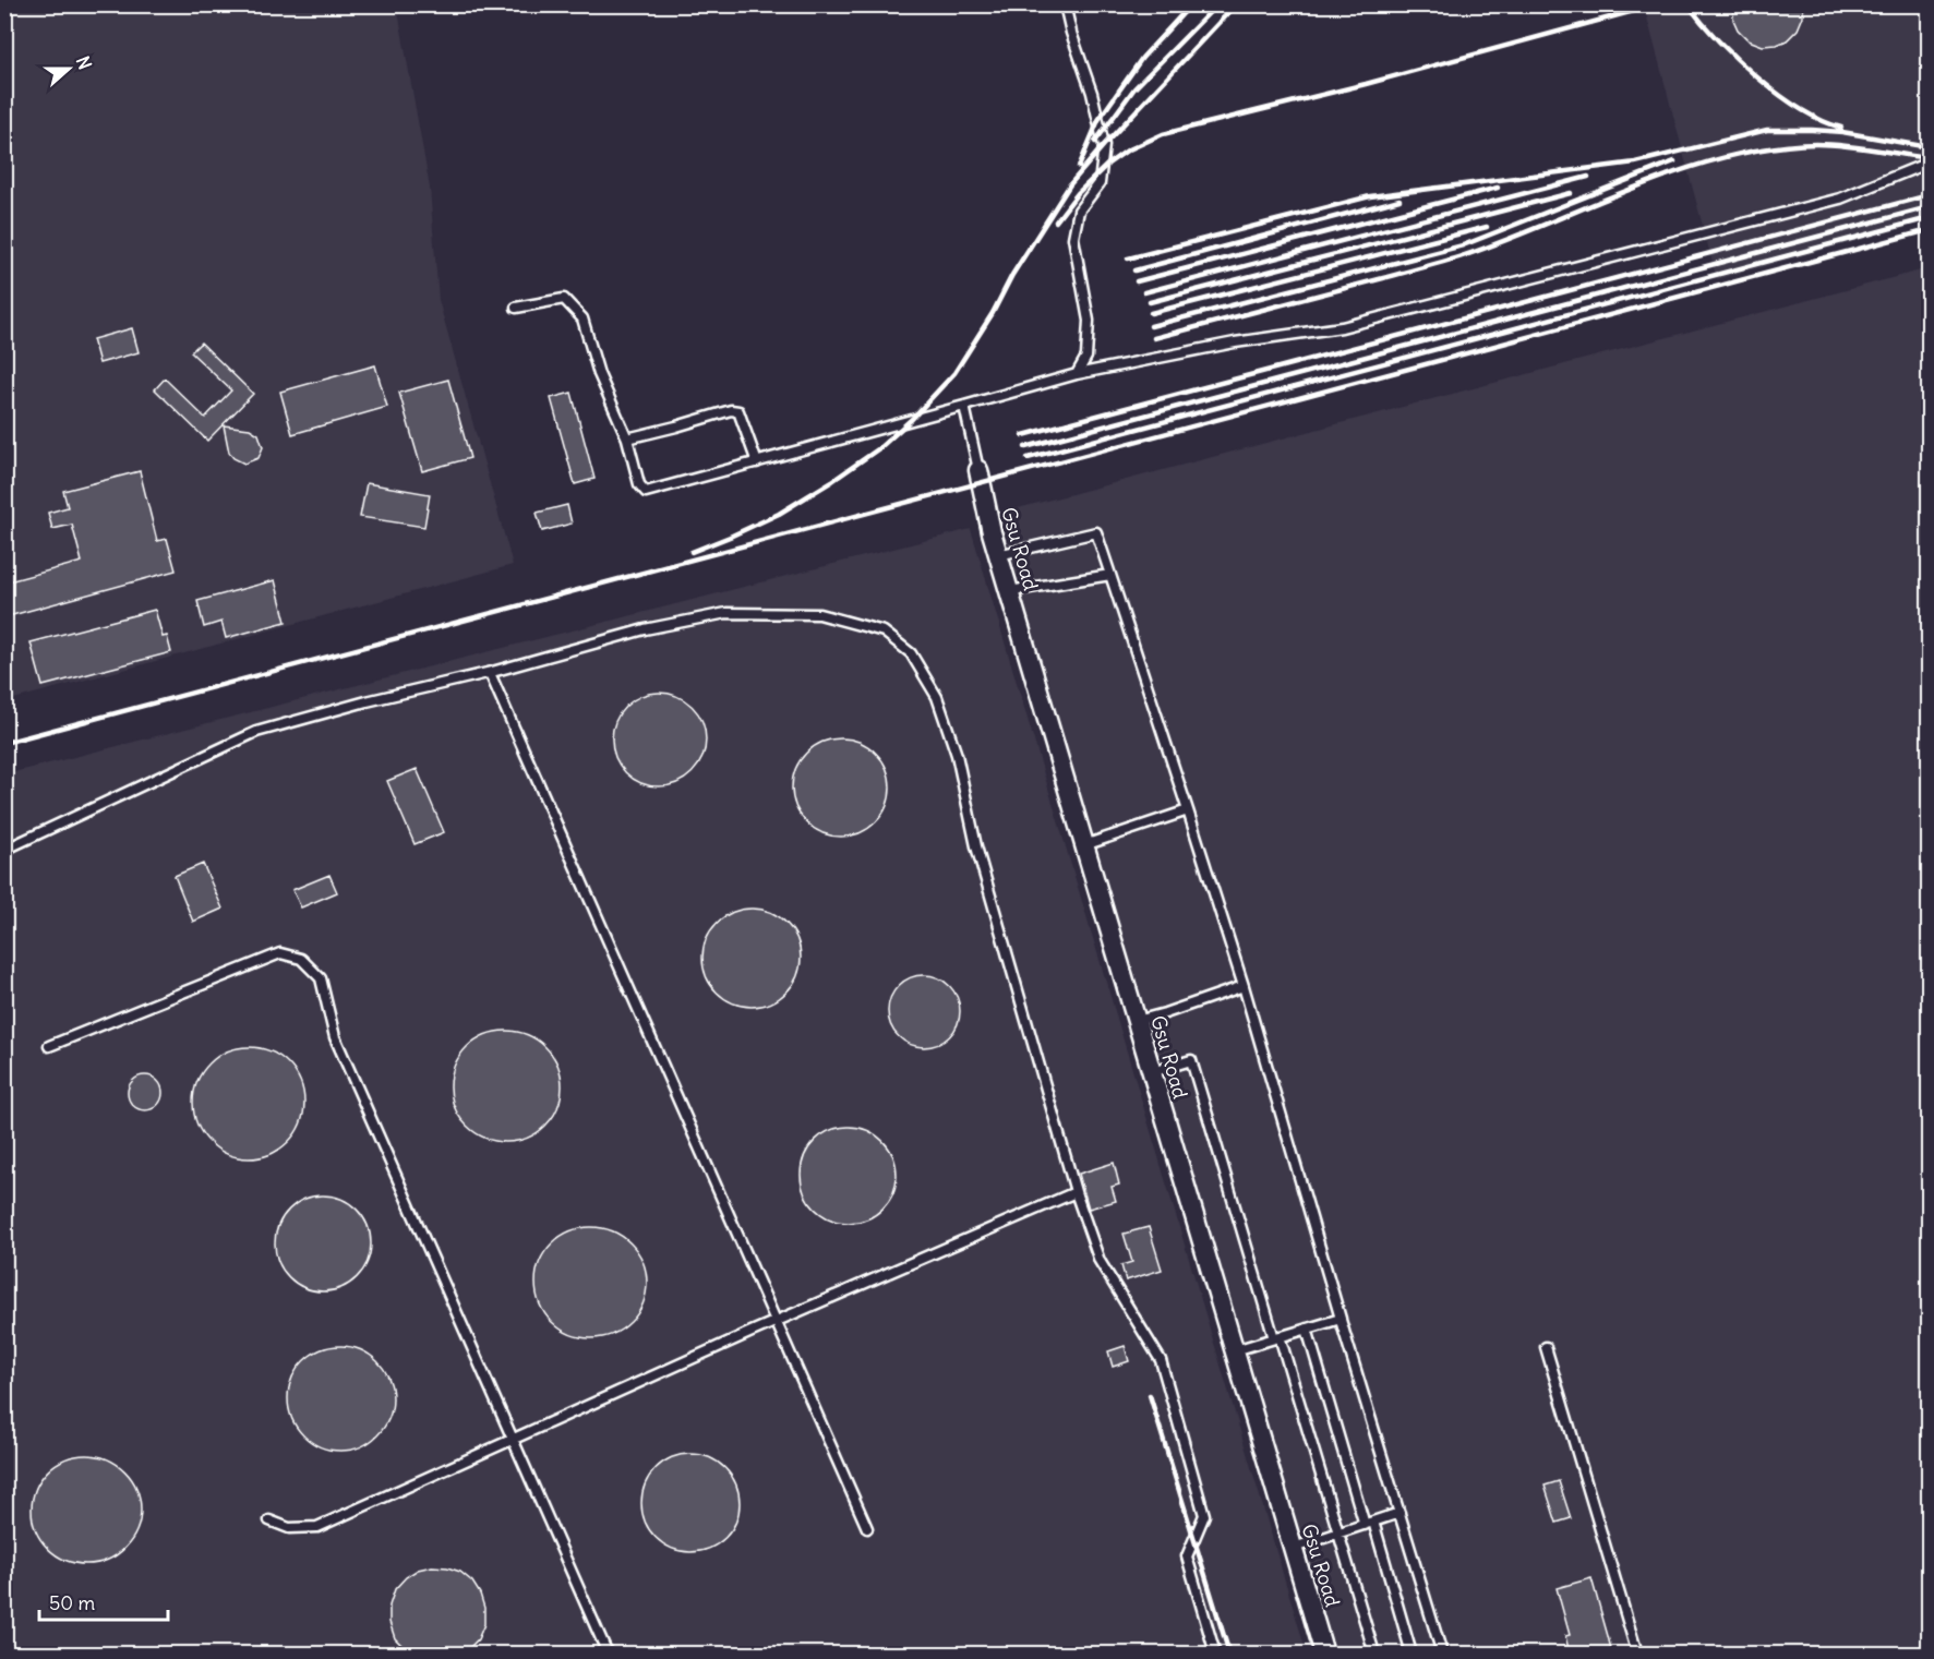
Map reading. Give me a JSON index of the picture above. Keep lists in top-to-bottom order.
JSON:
{
  "streets": {
    "street": ["Gsu Road"]
  },
  "scale_bar": "50 m",
  "north": "right"
}
